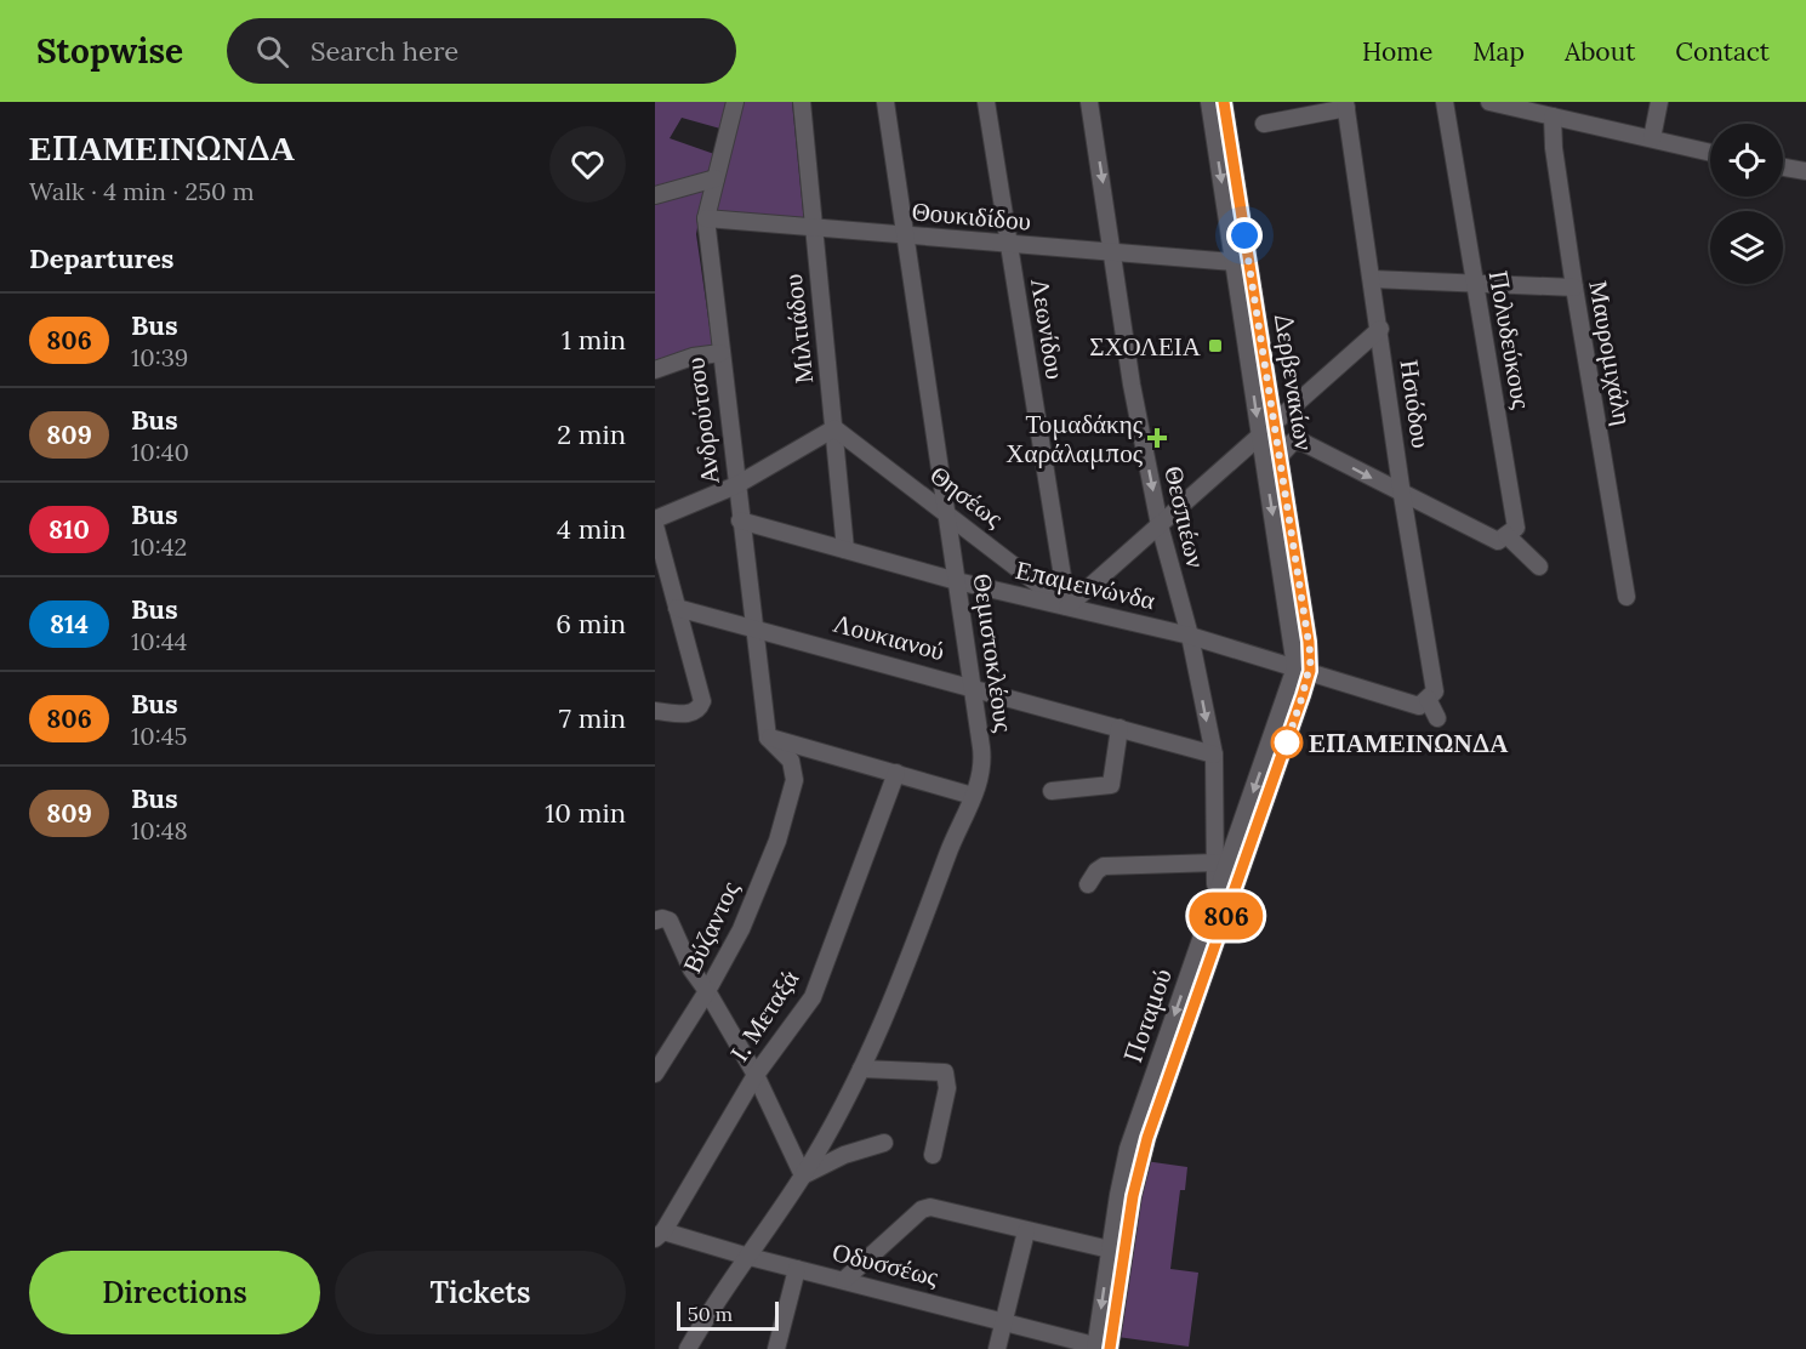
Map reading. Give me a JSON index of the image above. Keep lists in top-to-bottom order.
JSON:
{
  "streets": {
    "street": [
      "Θουκιδίδου",
      "Μιλτιάδου",
      "Λεωνίδου",
      "Πολυδεύκους",
      "Μαυρομιχάλη",
      "Δερβενακίων",
      "Ησιόδου",
      "Ανδρούτσου",
      "Θησέως",
      "Θεσπιέων",
      "Επαμεινώνδα",
      "Λουκιανού",
      "Θεμιστοκλέους",
      "Βύζαντος",
      "Ι. Μεταξά",
      "Ποταμού",
      "Οδυσσέως"
    ]
  },
  "crossings": [
    ["Θουκιδίδου", "Μιλτιάδου"],
    ["Θουκιδίδου", "Λεωνίδου"],
    ["Θουκιδίδου", "Δερβενακίων"],
    ["Θουκιδίδου", "Ανδρούτσου"],
    ["Θουκιδίδου", "Θεσπιέων"],
    ["Θουκιδίδου", "Θεμιστοκλέους"],
    ["Μιλτιάδου", "Θησέως"],
    ["Μιλτιάδου", "Επαμεινώνδα"],
    ["Λεωνίδου", "Θησέως"],
    ["Λεωνίδου", "Επαμεινώνδα"],
    ["Δερβενακίων", "Επαμεινώνδα"],
    ["Δερβενακίων", "Ποταμού"],
    ["Ησιόδου", "Επαμεινώνδα"],
    ["Ανδρούτσου", "Επαμεινώνδα"],
    ["Ανδρούτσου", "Λουκιανού"],
    ["Ανδρούτσου", "Βύζαντος"],
    ["Θησέως", "Επαμεινώνδα"],
    ["Θησέως", "Θεμιστοκλέους"],
    ["Θεσπιέων", "Επαμεινώνδα"],
    ["Θεσπιέων", "Λουκιανού"],
    ["Θεσπιέων", "Ποταμού"],
    ["Επαμεινώνδα", "Θεμιστοκλέους"],
    ["Επαμεινώνδα", "Ποταμού"],
    ["Λουκιανού", "Θεμιστοκλέους"],
    ["Θεμιστοκλέους", "Βύζαντος"],
    ["Θεμιστοκλέους", "Οδυσσέως"],
    ["Βύζαντος", "Ι. Μεταξά"],
    ["Ι. Μεταξά", "Οδυσσέως"],
    ["Ποταμού", "Οδυσσέως"]
  ],
  "one_way": ["Θεσπιέων"],
  "places": {
    "transit": ["ΣΧΟΛΕΙΑ"],
    "health": ["Τομαδάκης Χαράλαμπος"],
    "other": ["ΕΠΑΜΕΙΝΩΝΔΑ"]
  },
  "lines": ["bus line 806"],
  "scale_bar": "50 m",
  "page": {
    "header": "Stopwise",
    "search": "Search here",
    "nav": [
      "Home",
      "Map",
      "About",
      "Contact"
    ],
    "heading": [
      ["ΕΠΑΜΕΙΝΩΝΔΑ", "Walk · 4 min · 250 m"],
      "Departures"
    ],
    "on_map": "806",
    "list": [
      {
        "mark": "806",
        "name": "Bus",
        "note": "10:39",
        "value": "1 min"
      },
      {
        "mark": "809",
        "name": "Bus",
        "note": "10:40",
        "value": "2 min"
      },
      {
        "mark": "810",
        "name": "Bus",
        "note": "10:42",
        "value": "4 min"
      },
      {
        "mark": "814",
        "name": "Bus",
        "note": "10:44",
        "value": "6 min"
      },
      {
        "mark": "806",
        "name": "Bus",
        "note": "10:45",
        "value": "7 min"
      },
      {
        "mark": "809",
        "name": "Bus",
        "note": "10:48",
        "value": "10 min"
      }
    ],
    "buttons": ["Directions", "Tickets"],
    "scale": "50 m"
  }
}
